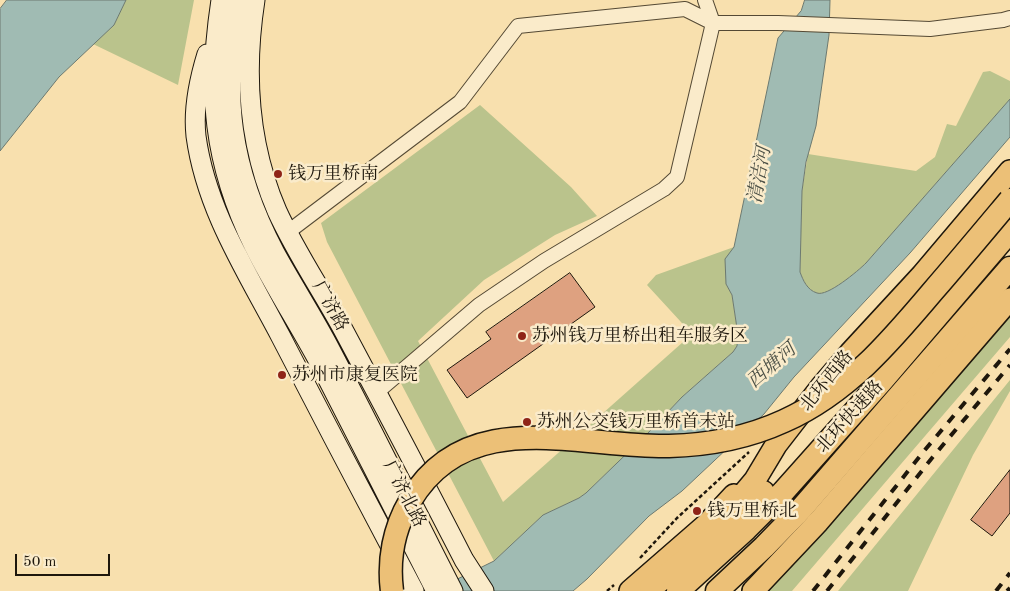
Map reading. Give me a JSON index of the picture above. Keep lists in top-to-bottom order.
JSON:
{
  "streets": {
    "highway": ["北环快速路"],
    "main road": ["广济路", "北环西路", "广济北路"]
  },
  "crossings": [
    ["广济路", "广济北路"]
  ],
  "water": ["清洁河", "西塘河"],
  "places": [
    "钱万里桥南",
    "苏州钱万里桥出租车服务区",
    "苏州市康复医院",
    "苏州公交钱万里桥首末站",
    "钱万里桥北"
  ],
  "scale_bar": "50 m"
}
